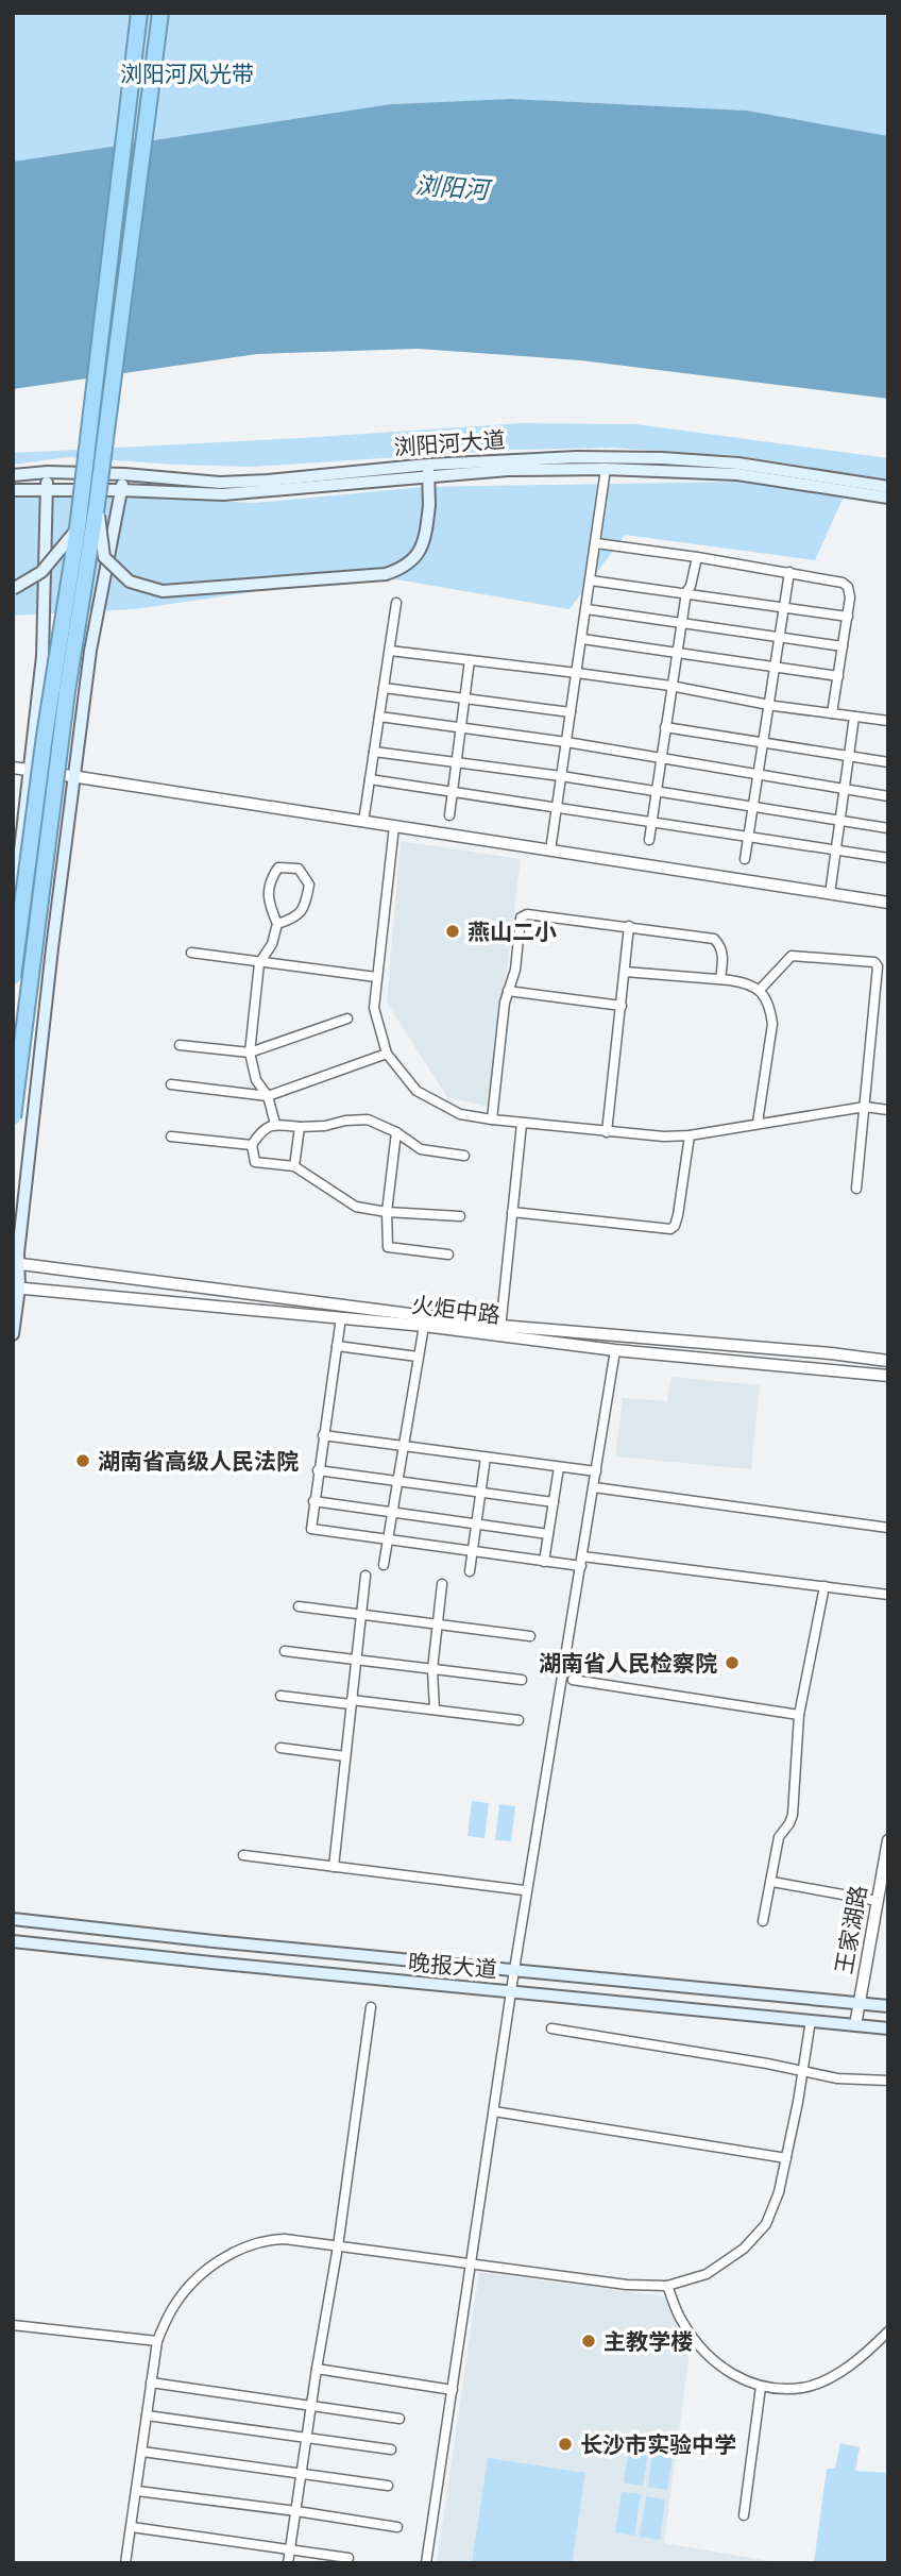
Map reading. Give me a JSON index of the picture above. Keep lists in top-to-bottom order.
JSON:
{
  "streets": {
    "main road": ["浏阳河大道", "晚报大道"],
    "street": ["火炬中路", "王家湖路"]
  },
  "crossings": [
    ["王家湖路", "晚报大道"]
  ],
  "water": ["浏阳河"],
  "parks": ["浏阳河风光带"],
  "places": [
    "燕山二小",
    "湖南省高级人民法院",
    "湖南省人民检察院",
    "主教学楼",
    "长沙市实验中学"
  ]
}
